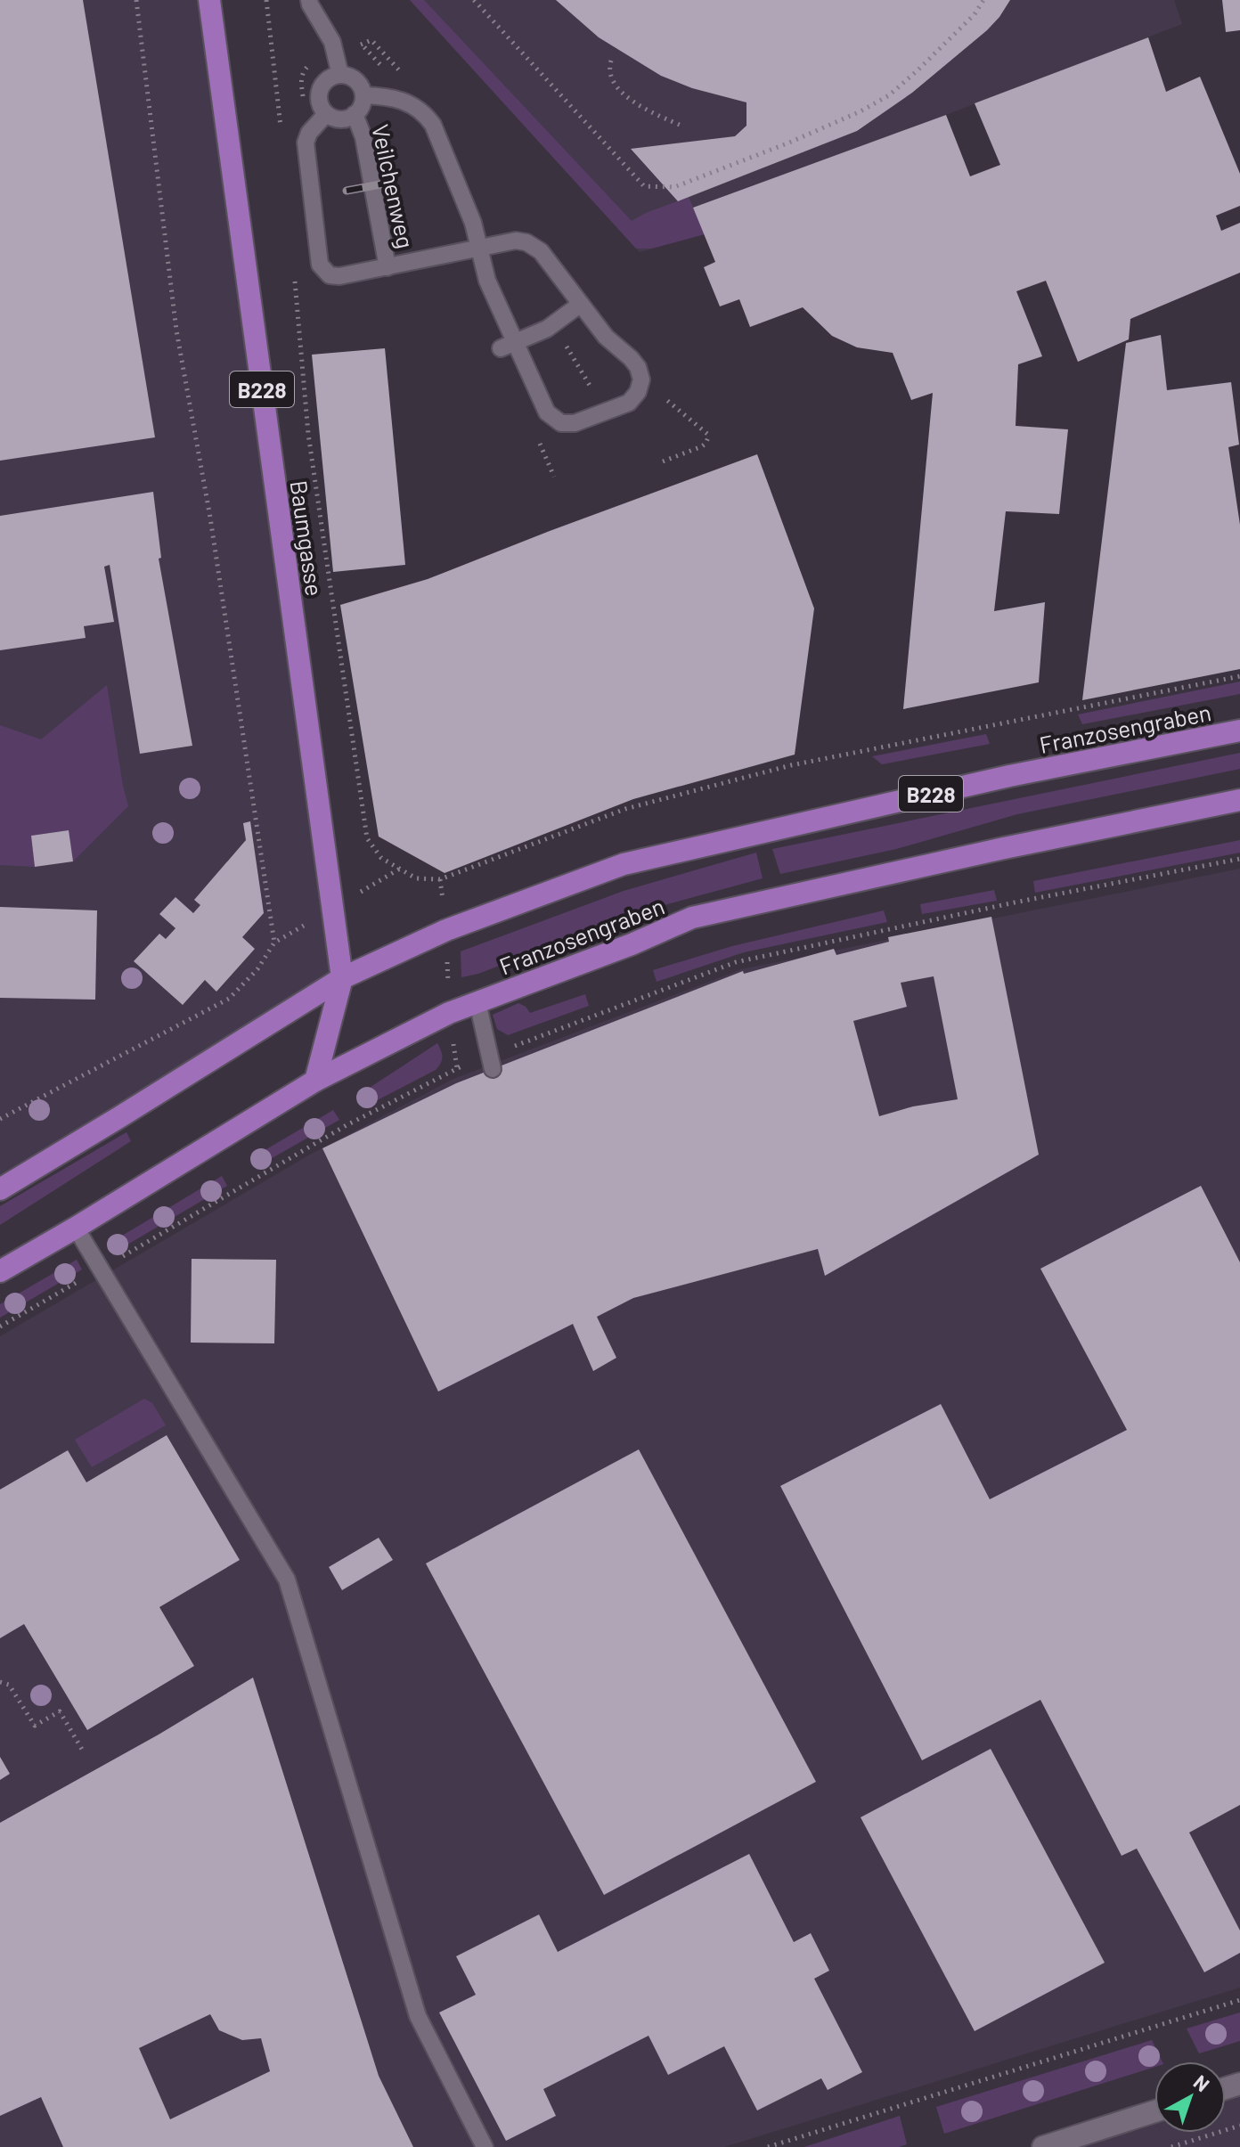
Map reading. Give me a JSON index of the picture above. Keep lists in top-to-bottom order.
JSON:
{
  "streets": {
    "main road": ["B228", "Baumgasse", "Franzosengraben"],
    "lane": ["Veilchenweg"]
  },
  "crossings": [
    ["Baumgasse", "Franzosengraben"]
  ],
  "north": "top right"
}
